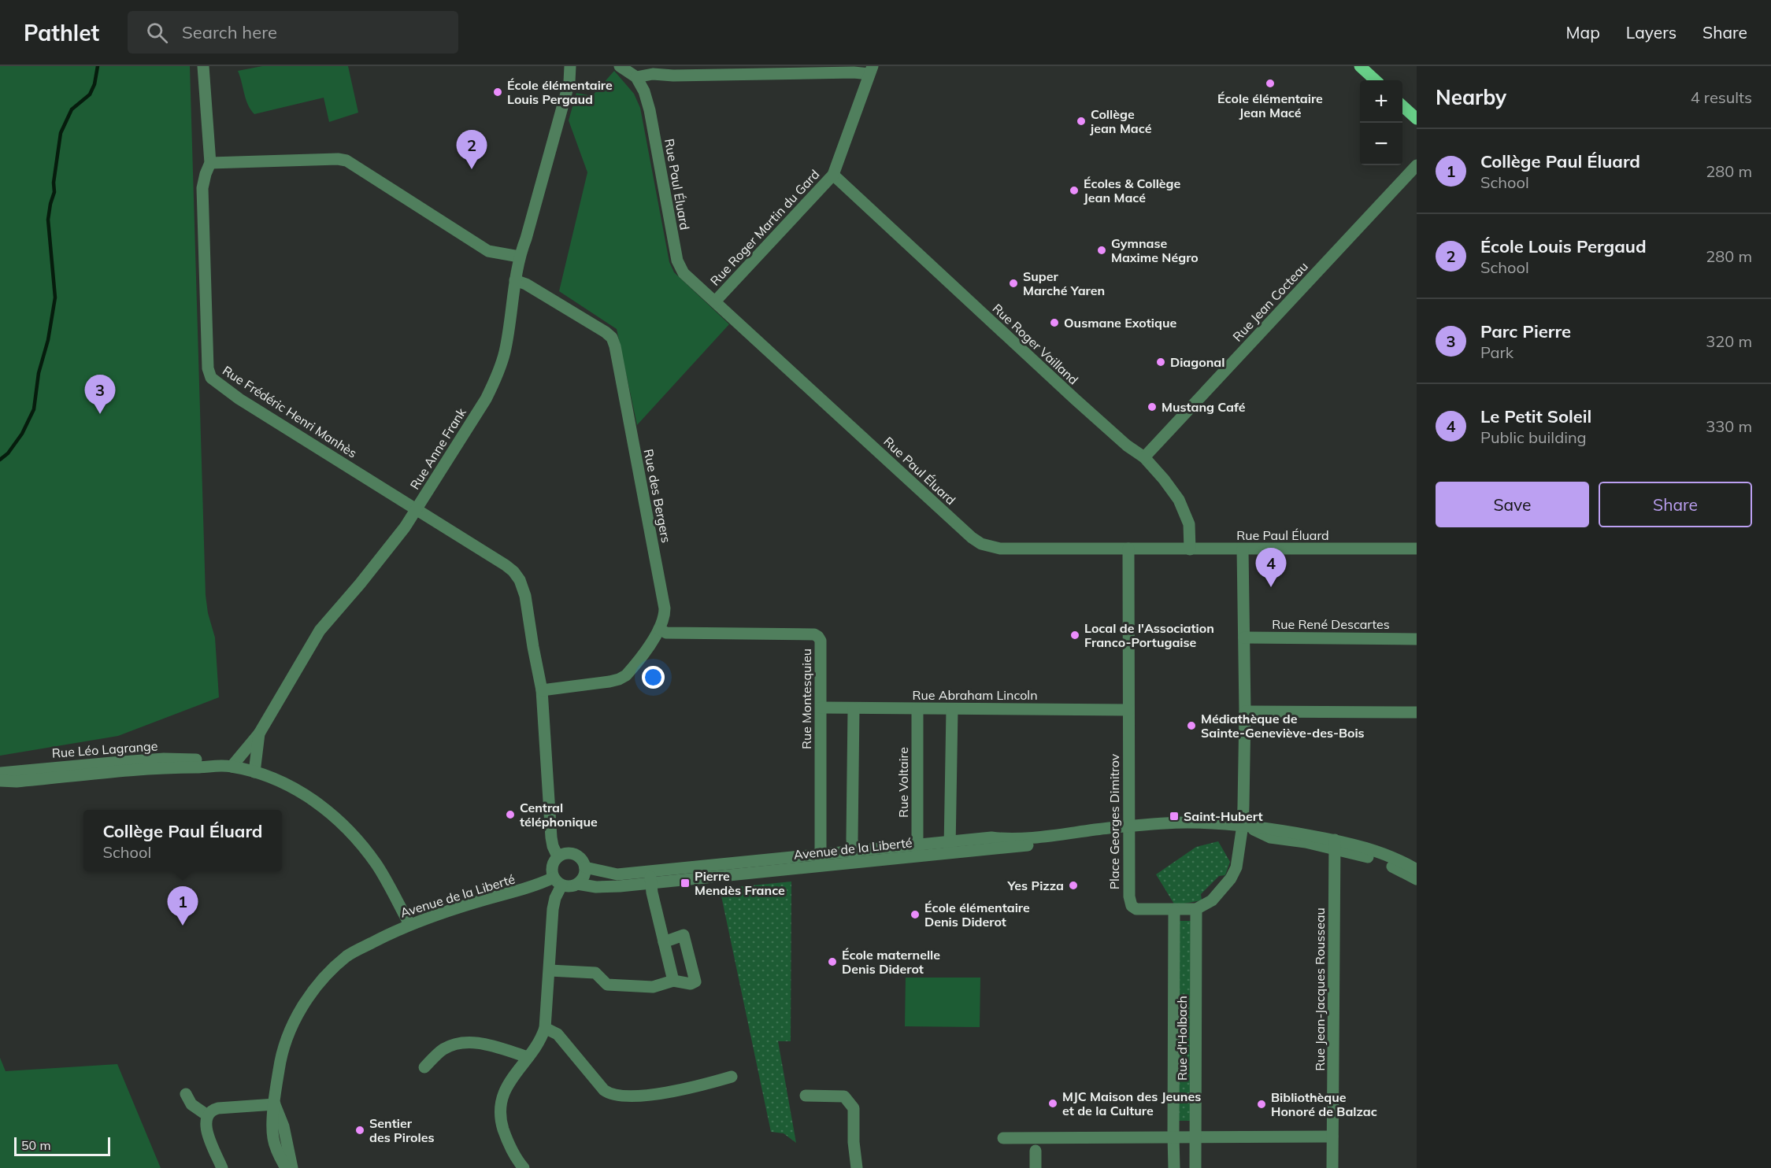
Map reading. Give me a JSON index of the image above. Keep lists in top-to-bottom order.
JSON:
{
  "streets": {
    "street": [
      "Rue Paul Éluard",
      "Rue Roger Martin du Gard",
      "Rue Jean Cocteau",
      "Rue Roger Vailland",
      "Rue Frédéric Henri Manhès",
      "Rue Anne Frank",
      "Rue des Bergers",
      "Rue René Descartes",
      "Rue Abraham Lincoln",
      "Rue Montesquieu",
      "Rue Léo Lagrange",
      "Rue Voltaire",
      "Place Georges Dimitrov",
      "Avenue de la Liberté",
      "Rue Jean-Jacques Rousseau",
      "Rue d'Holbach"
    ]
  },
  "crossings": [
    ["Rue Paul Éluard", "Rue Roger Martin du Gard"],
    ["Rue Paul Éluard", "Rue Roger Vailland"],
    ["Rue Paul Éluard", "Place Georges Dimitrov"],
    ["Rue Roger Martin du Gard", "Rue Roger Vailland"],
    ["Rue Jean Cocteau", "Rue Roger Vailland"],
    ["Rue Frédéric Henri Manhès", "Rue Anne Frank"],
    ["Rue Anne Frank", "Rue des Bergers"],
    ["Rue Anne Frank", "Avenue de la Liberté"],
    ["Rue des Bergers", "Rue Montesquieu"],
    ["Rue René Descartes", "Place Georges Dimitrov"],
    ["Rue Abraham Lincoln", "Rue Montesquieu"],
    ["Rue Abraham Lincoln", "Rue Voltaire"],
    ["Rue Abraham Lincoln", "Place Georges Dimitrov"],
    ["Rue Montesquieu", "Avenue de la Liberté"],
    ["Rue Léo Lagrange", "Avenue de la Liberté"],
    ["Rue Voltaire", "Avenue de la Liberté"],
    ["Place Georges Dimitrov", "Avenue de la Liberté"],
    ["Place Georges Dimitrov", "Rue d'Holbach"],
    ["Avenue de la Liberté", "Rue Jean-Jacques Rousseau"]
  ],
  "places": {
    "other": [
      "École élémentaire Jean Macé",
      "École élémentaire Louis Pergaud",
      "Collège jean Macé",
      "Écoles & Collège Jean Macé",
      "Gymnase Maxime Négro",
      "Super Marché Yaren",
      "Ousmane Exotique",
      "Diagonal",
      "Mustang Café",
      "Local de l'Association Franco-Portugaise",
      "Médiathèque de Sainte-Geneviève-des-Bois",
      "Central téléphonique",
      "Yes Pizza",
      "École élémentaire Denis Diderot",
      "École maternelle Denis Diderot",
      "MJC Maison des Jeunes et de la Culture",
      "Bibliothèque Honoré de Balzac",
      "Sentier des Piroles"
    ],
    "transit": ["Saint-Hubert", "Pierre Mendès France"]
  },
  "scale_bar": "50 m",
  "page": {
    "header": "Pathlet",
    "search": "Search here",
    "nav": ["Map", "Layers", "Share"],
    "heading": ["Nearby", "4 results"],
    "map_buttons": ["+", "−"],
    "list": [
      {
        "mark": "1",
        "name": "Collège Paul Éluard",
        "note": "School",
        "value": "280 m"
      },
      {
        "mark": "2",
        "name": "École Louis Pergaud",
        "note": "School",
        "value": "280 m"
      },
      {
        "mark": "3",
        "name": "Parc Pierre",
        "note": "Park",
        "value": "320 m"
      },
      {
        "mark": "4",
        "name": "Le Petit Soleil",
        "note": "Public building",
        "value": "330 m"
      }
    ],
    "pins": [
      "2",
      "3",
      "4",
      "1"
    ],
    "buttons": ["Save", "Share"],
    "popup": ["Collège Paul Éluard", "School"],
    "scale": "50 m"
  }
}
